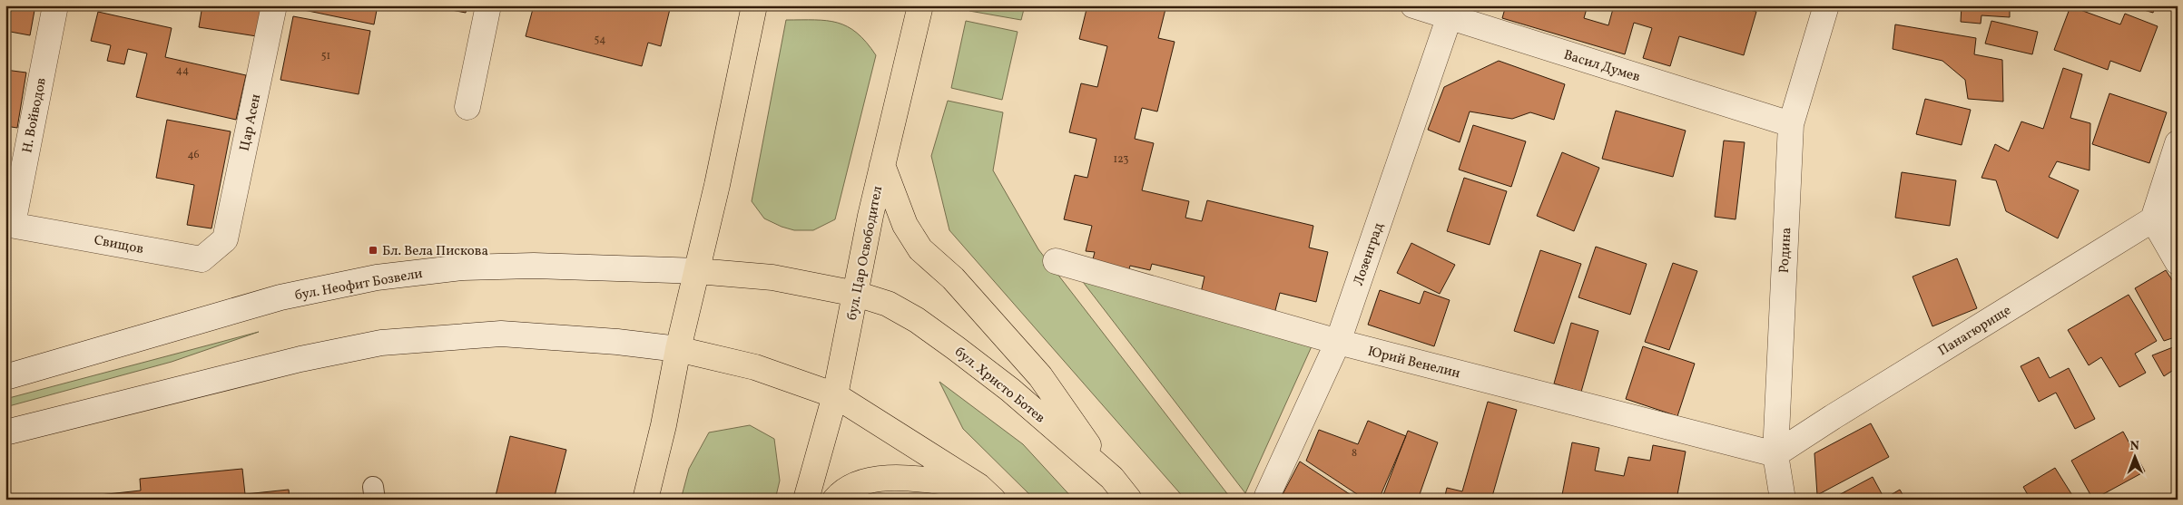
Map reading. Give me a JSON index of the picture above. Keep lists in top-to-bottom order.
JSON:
{
  "streets": {
    "main road": ["бул. Цар Освободител", "бул. Неофит Бозвели", "бул. Христо Ботев"],
    "street": [
      "Васил Думев",
      "Н. Войводов",
      "Цар Асен",
      "Свищов",
      "Родина",
      "Лозенград",
      "Панагюрище",
      "Юрий Венелин"
    ]
  },
  "crossings": [
    ["Васил Думев", "Родина"],
    ["Васил Думев", "Лозенград"],
    ["Н. Войводов", "Свищов"],
    ["Цар Асен", "Свищов"],
    ["Родина", "Панагюрище"],
    ["Родина", "Юрий Венелин"],
    ["бул. Цар Освободител", "бул. Неофит Бозвели"],
    ["бул. Цар Освободител", "бул. Христо Ботев"],
    ["Лозенград", "Юрий Венелин"],
    ["бул. Неофит Бозвели", "бул. Христо Ботев"],
    ["Панагюрище", "Юрий Венелин"]
  ],
  "places": {
    "transit": ["Бл. Вела Пискова"]
  },
  "house_numbers": [
    "54",
    "51",
    "44",
    "46",
    "123",
    "8"
  ],
  "north": "top"
}
